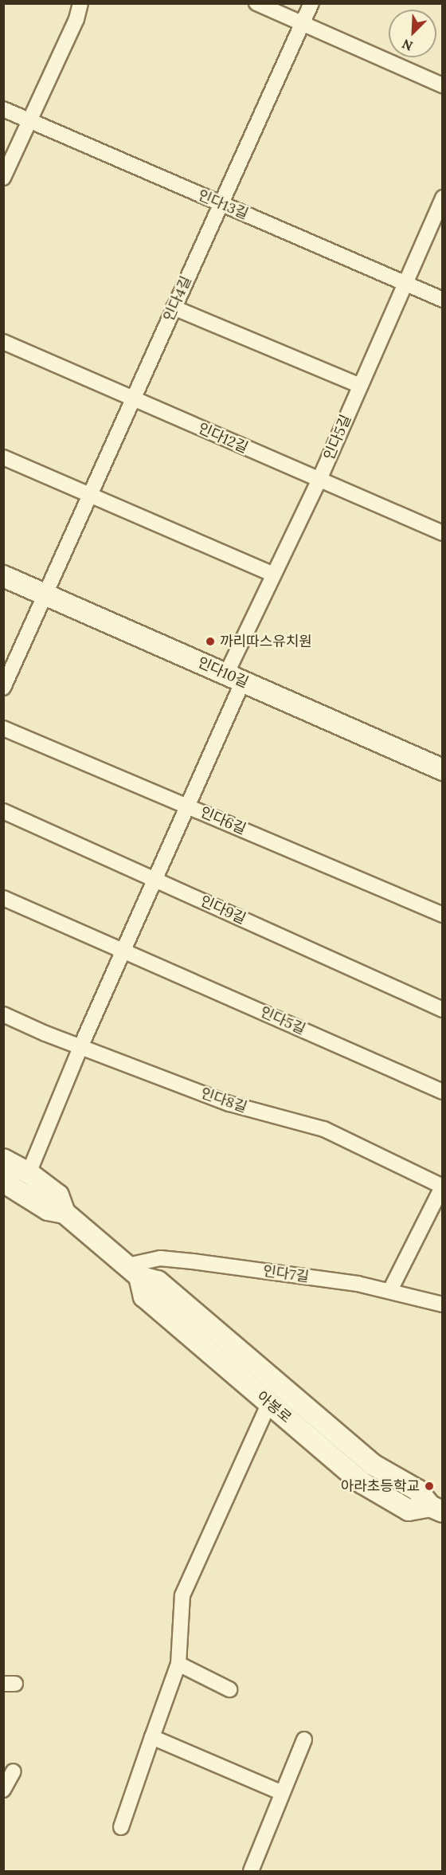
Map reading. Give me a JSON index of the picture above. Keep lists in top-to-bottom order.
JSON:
{
  "streets": {
    "main road": ["인다10길", "아봉로"],
    "street": [
      "인다13길",
      "인다4길",
      "인다5길",
      "인다12길",
      "인다6길",
      "인다9길",
      "인다8길",
      "인다7길"
    ]
  },
  "crossings": [
    ["인다13길", "인다4길"],
    ["인다13길", "인다5길"],
    ["인다4길", "인다12길"],
    ["인다4길", "인다10길"],
    ["인다5길", "인다12길"],
    ["인다5길", "인다10길"],
    ["인다5길", "인다6길"],
    ["인다5길", "인다9길"],
    ["인다5길", "인다8길"],
    ["인다5길", "아봉로"],
    ["인다7길", "아봉로"]
  ],
  "places": ["까리따스유치원", "아라초등학교"],
  "north": "bottom left"
}
